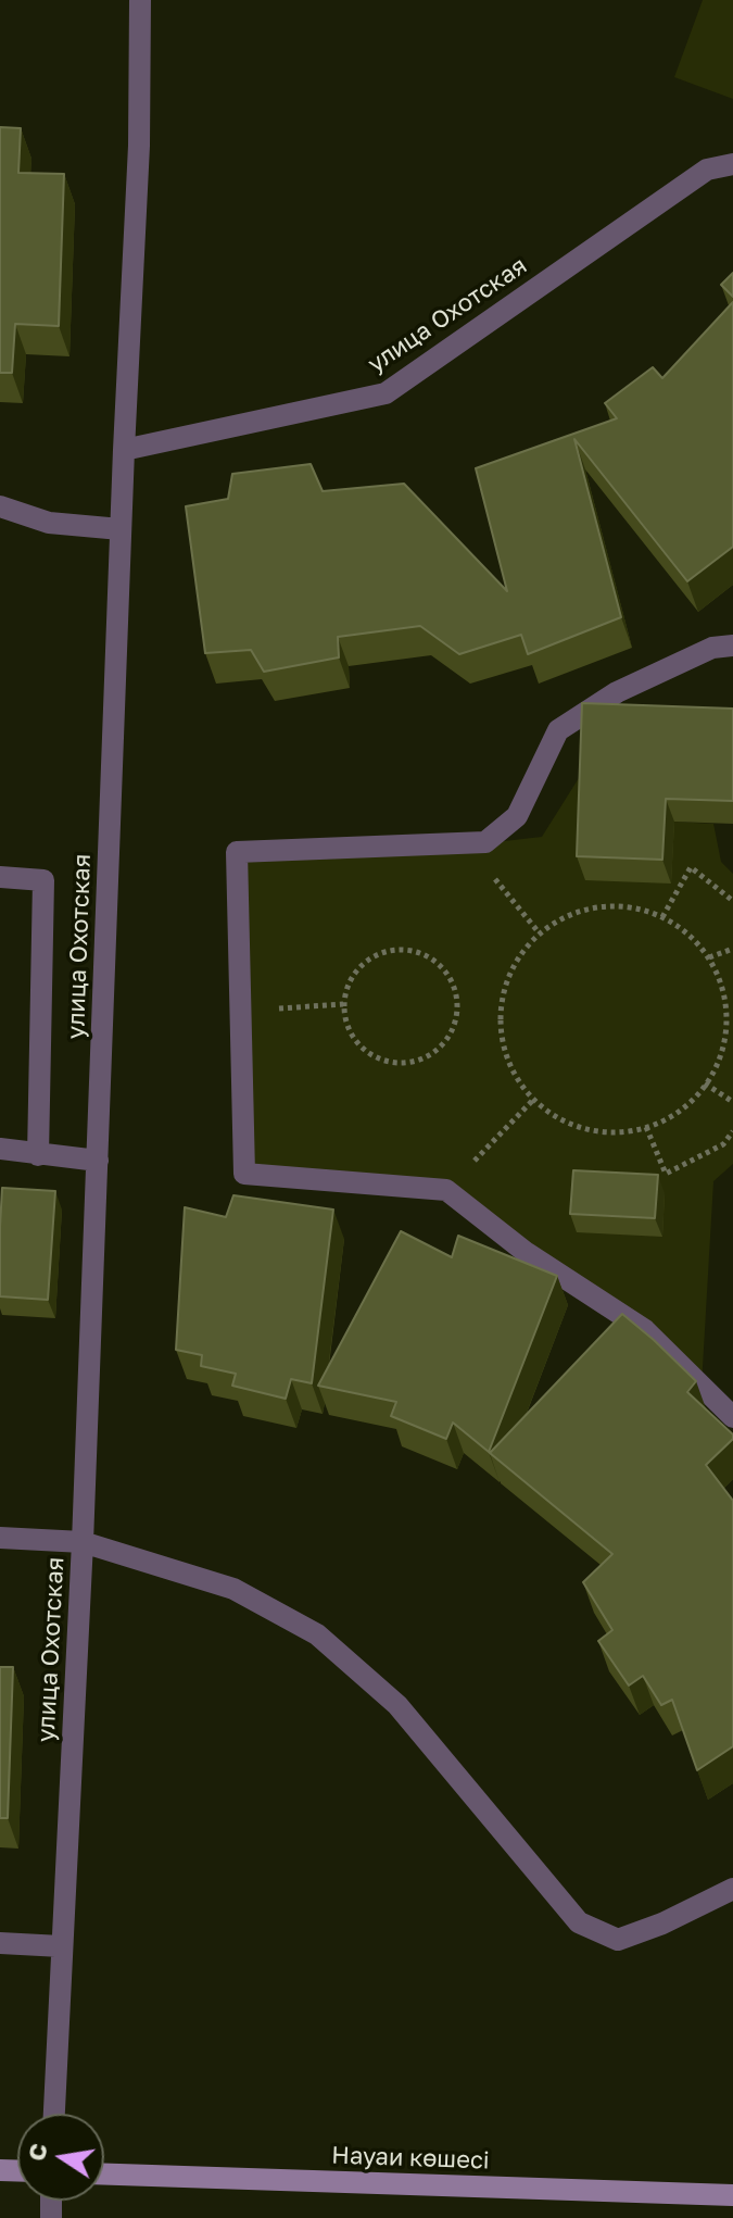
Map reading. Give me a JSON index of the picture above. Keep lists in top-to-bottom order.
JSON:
{
  "streets": {
    "street": ["Науаи көшесі"],
    "lane": ["улица Охотская"]
  },
  "north": "left"
}
